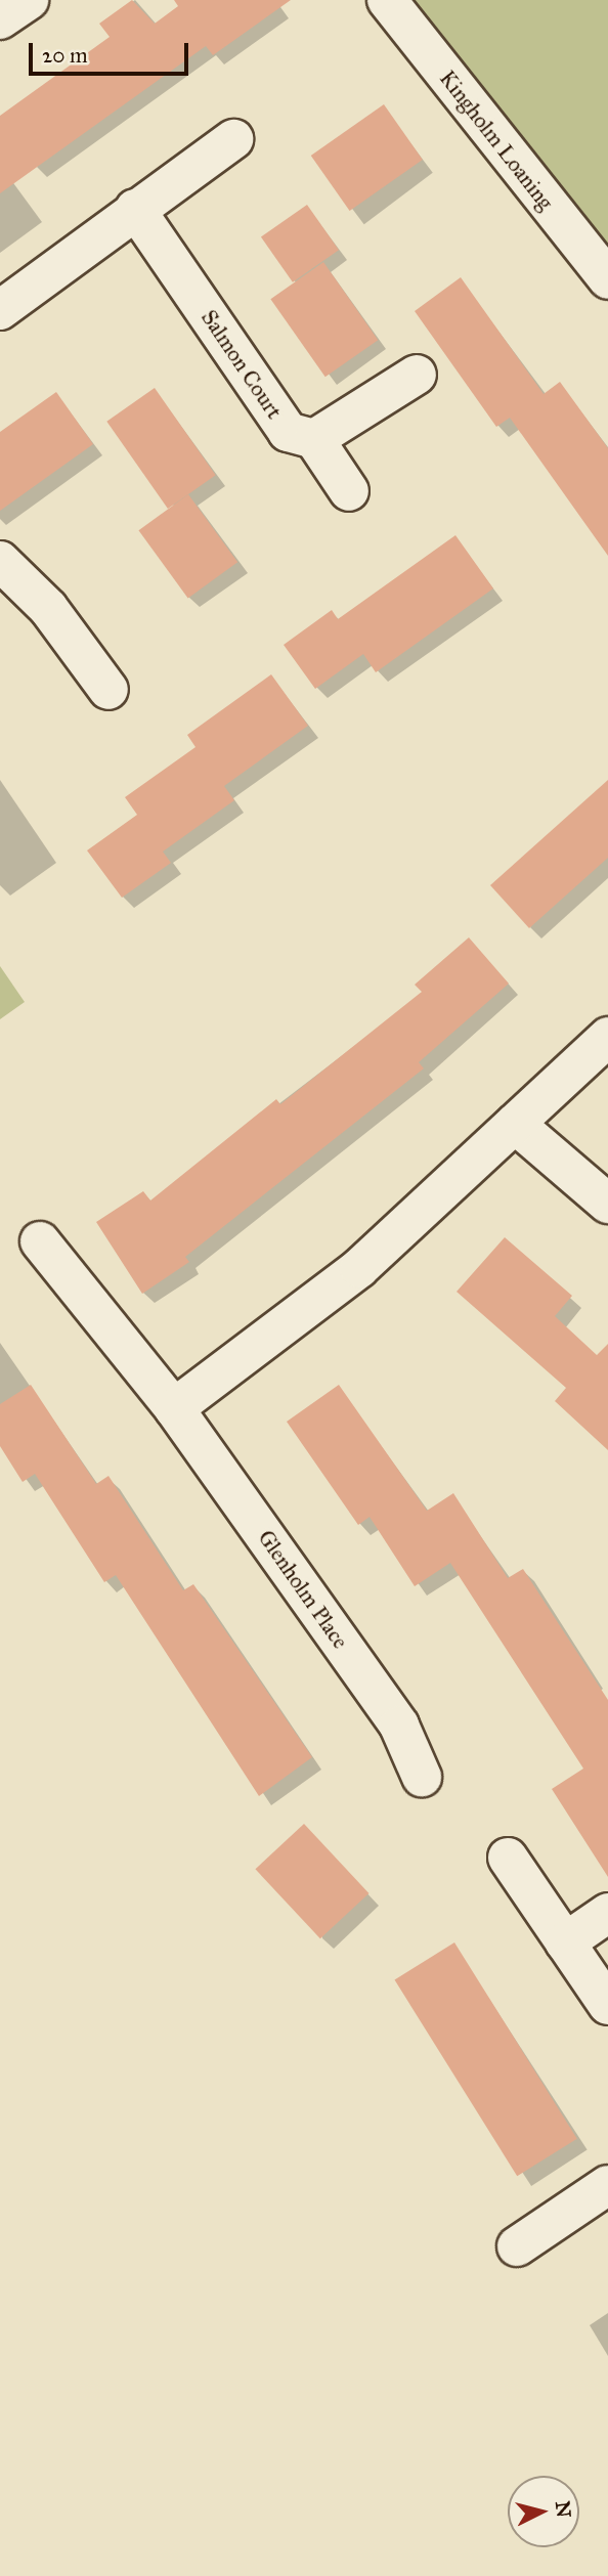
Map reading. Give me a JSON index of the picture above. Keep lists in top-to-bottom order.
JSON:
{
  "streets": {
    "street": ["Kingholm Loaning", "Salmon Court", "Glenholm Place"]
  },
  "scale_bar": "20 m",
  "north": "right"
}
